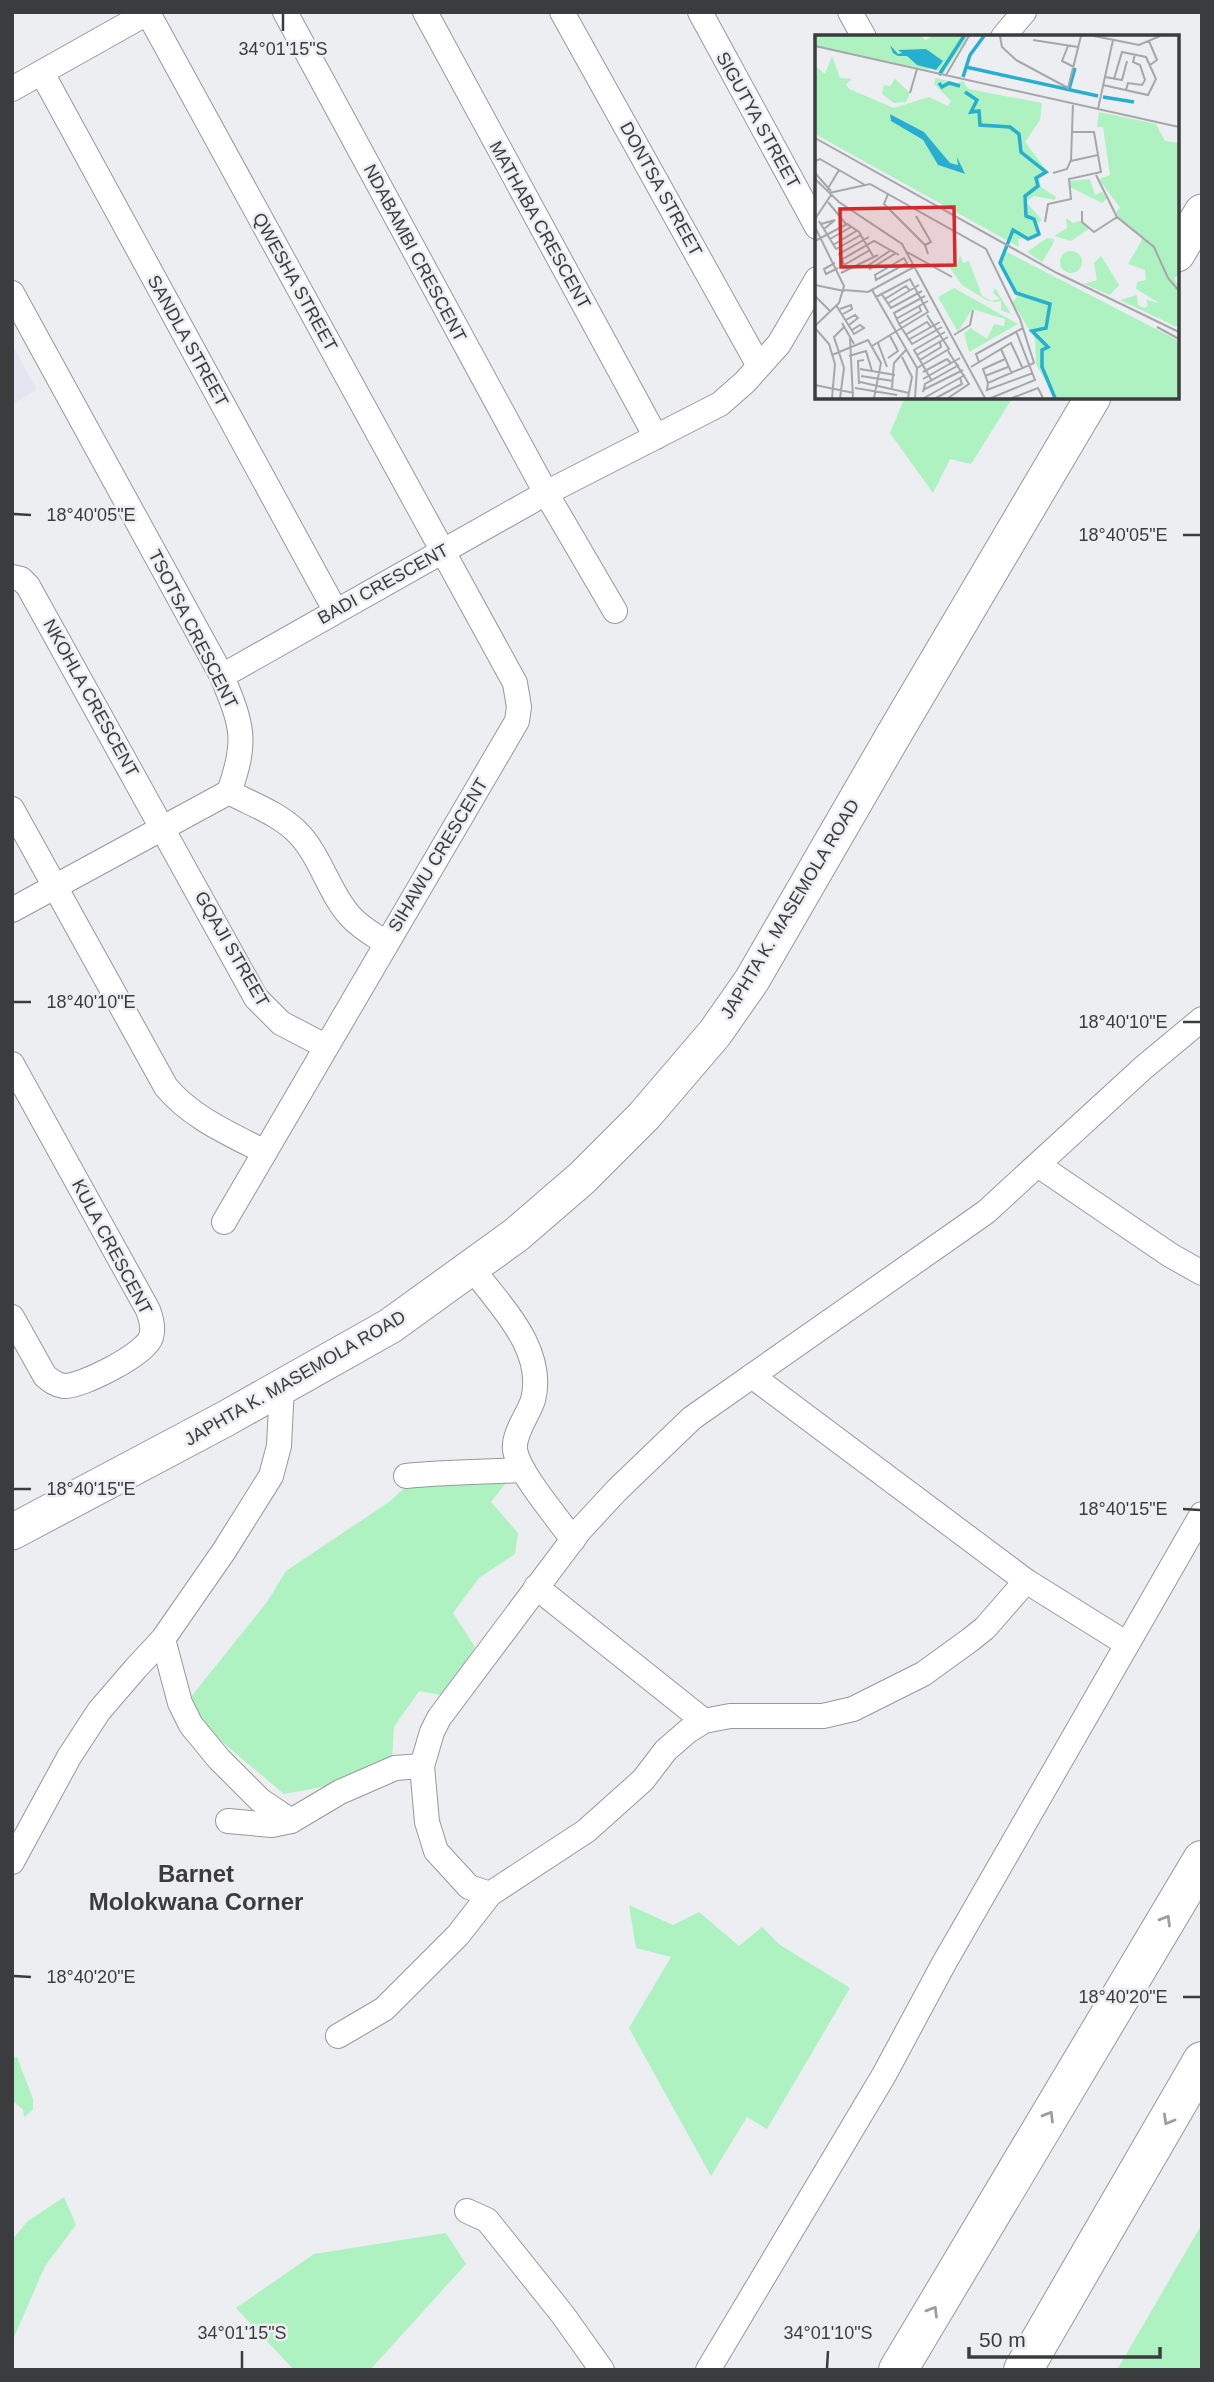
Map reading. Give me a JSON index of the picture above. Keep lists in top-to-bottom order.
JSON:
{
  "streets": {
    "main road": ["JAPHTA K. MASEMOLA ROAD"],
    "street": [
      "SIGUTYA STREET",
      "DONTSA STREET",
      "MATHABA CRESCENT",
      "NDABAMBI CRESCENT",
      "QWESHA STREET",
      "SANDLA STREET",
      "BADI CRESCENT",
      "TSOTSA CRESCENT",
      "NKOHLA CRESCENT",
      "SIHAWU CRESCENT",
      "GQAJI STREET",
      "KULA CRESCENT"
    ]
  },
  "crossings": [
    ["DONTSA STREET", "BADI CRESCENT"],
    ["MATHABA CRESCENT", "BADI CRESCENT"],
    ["NDABAMBI CRESCENT", "BADI CRESCENT"],
    ["QWESHA STREET", "BADI CRESCENT"],
    ["QWESHA STREET", "SIHAWU CRESCENT"],
    ["SANDLA STREET", "BADI CRESCENT"],
    ["BADI CRESCENT", "TSOTSA CRESCENT"],
    ["BADI CRESCENT", "SIHAWU CRESCENT"],
    ["NKOHLA CRESCENT", "GQAJI STREET"],
    ["SIHAWU CRESCENT", "GQAJI STREET"]
  ],
  "districts": ["Barnet Molokwana Corner"],
  "scale_bar": "50 m",
  "coordinates": [
    "34°01'15\"S",
    "18°40'05\"E",
    "18°40'10\"E",
    "18°40'15\"E",
    "18°40'20\"E",
    "34°01'10\"S"
  ]
}
